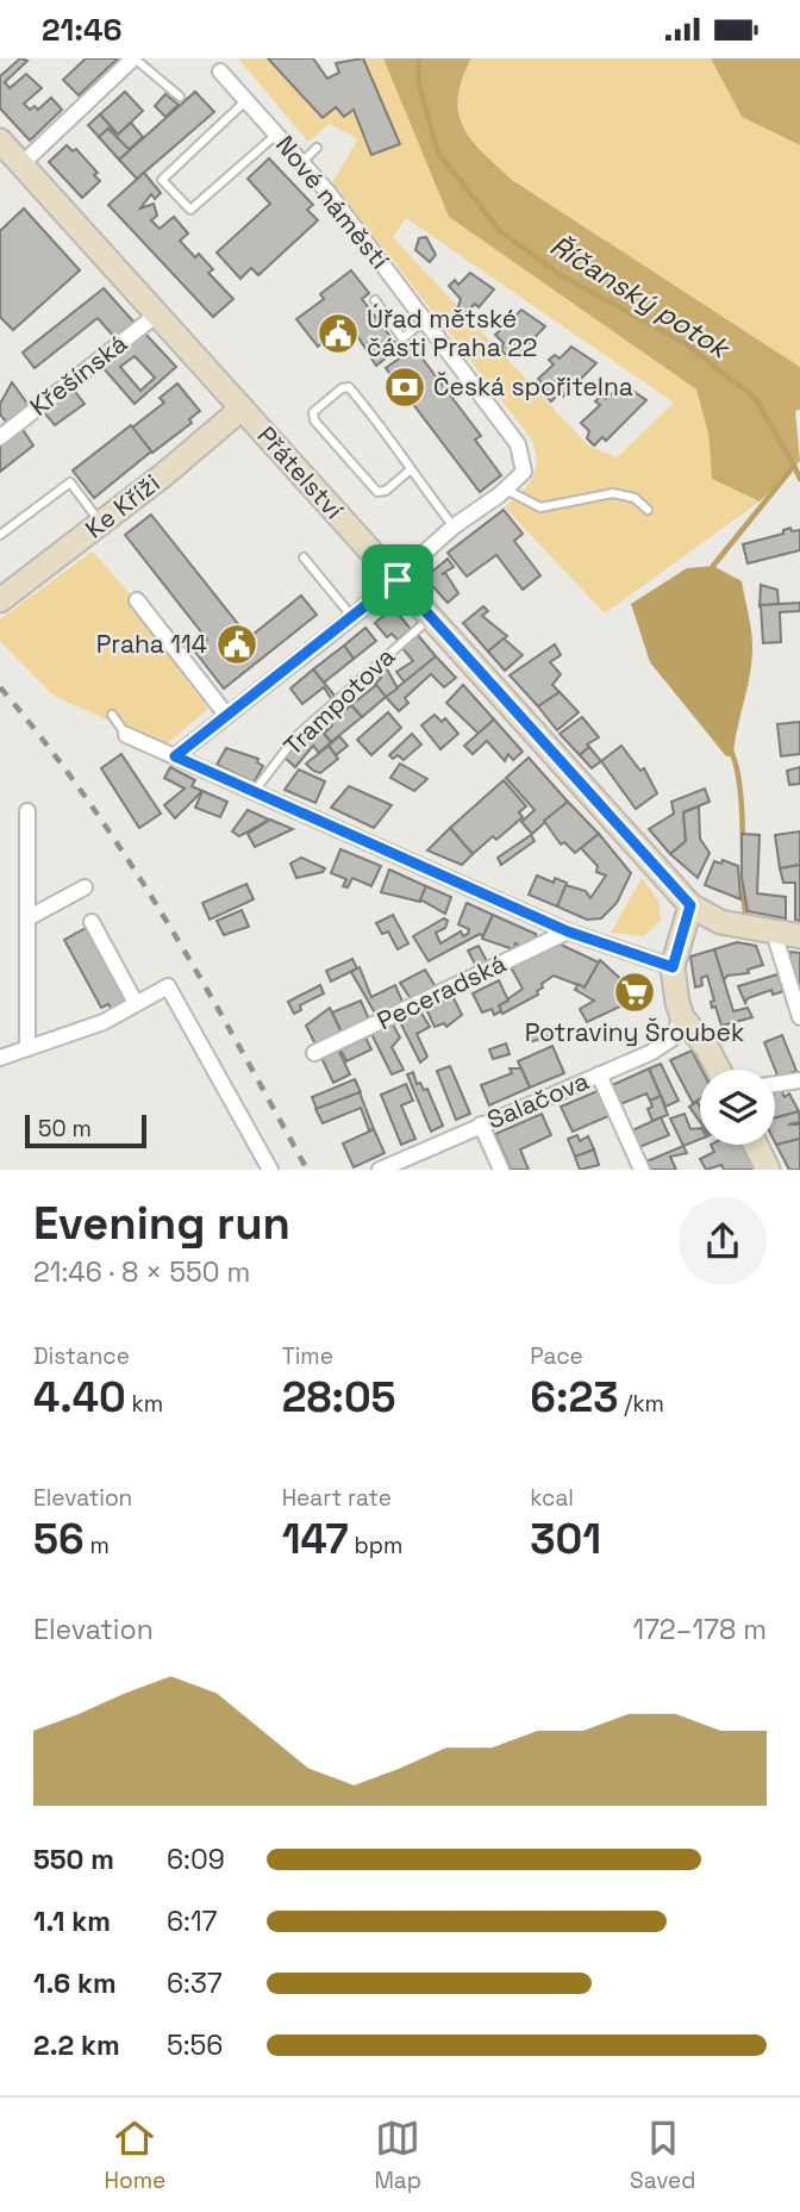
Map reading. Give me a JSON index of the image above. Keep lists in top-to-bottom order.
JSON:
{
  "streets": {
    "main road": ["Přátelství", "Ke Kříži"],
    "street": [
      "Nové náměstí",
      "Křešínská",
      "Peceradská",
      "Salačova"
    ],
    "lane": ["Trampotova"]
  },
  "crossings": [
    ["Křešínská", "Přátelství"],
    ["Přátelství", "Ke Kříži"],
    ["Přátelství", "Trampotova"]
  ],
  "water": ["Říčanský potok"],
  "places": {
    "public building": ["Úřad mětské části Praha 22", "Praha 114"],
    "bank": ["Česká spořitelna"],
    "supermarket": ["Potraviny Šroubek"]
  },
  "scale_bar": "50 m",
  "page": {
    "status": "21:46",
    "scale": "50 m",
    "heading": ["Evening run", "21:46 · 8 × 550 m"],
    "stats": [
      ["Distance", "4.40 km"],
      ["Time", "28:05"],
      ["Pace", "6:23 /km"],
      ["Elevation", "56 m"],
      ["Heart rate", "147 bpm"],
      ["kcal", "301"]
    ],
    "chart": ["Elevation", "172–178 m"],
    "list": [
      {
        "name": "550 m",
        "note": "6:09"
      },
      {
        "name": "1.1 km",
        "note": "6:17"
      },
      {
        "name": "1.6 km",
        "note": "6:37"
      },
      {
        "name": "2.2 km",
        "note": "5:56"
      }
    ],
    "tabs": ["Home", "Map", "Saved"]
  }
}
